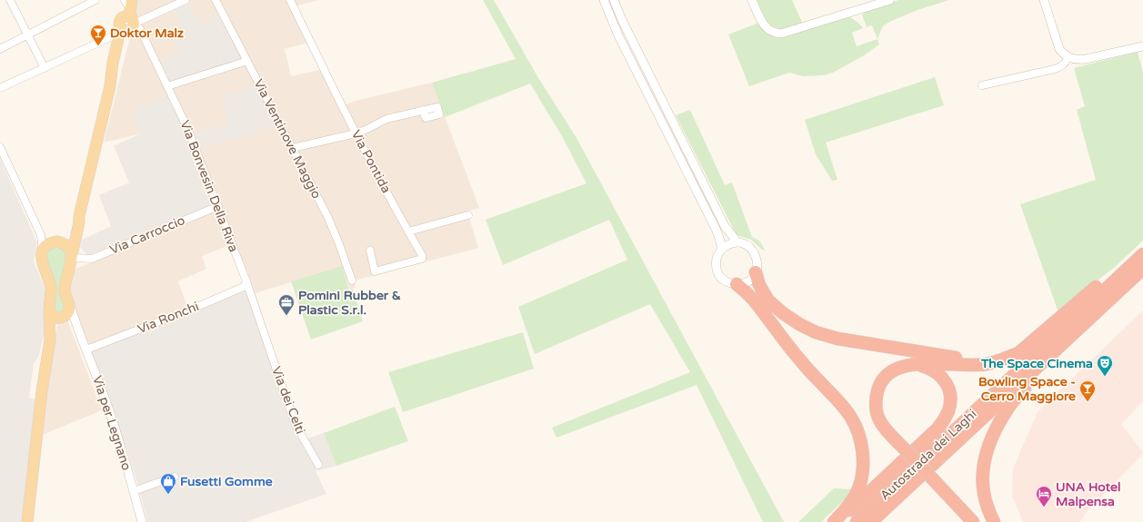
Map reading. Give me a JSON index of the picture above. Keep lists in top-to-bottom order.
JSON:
{
  "streets": {
    "highway": ["Autostrada dei Laghi"],
    "street": [
      "Via Ventinove Maggio",
      "Via Pontida",
      "Via Bonvesin Della Riva",
      "Via Carroccio",
      "Via Ronchi",
      "Via dei Celti",
      "Via per Legnano"
    ]
  },
  "crossings": [
    ["Via Bonvesin Della Riva", "Via Carroccio"],
    ["Via Bonvesin Della Riva", "Via Ronchi"],
    ["Via Bonvesin Della Riva", "Via dei Celti"],
    ["Via Ronchi", "Via per Legnano"]
  ],
  "places": {
    "bar": ["Doktor Malz", "Bowling Space - Cerro Maggiore"],
    "office": ["Pomini Rubber & Plastic S.r.l."],
    "theatre": ["The Space Cinema"],
    "shop": ["Fusetti Gomme"],
    "hotel": ["UNA Hotel Malpensa"]
  }
}
